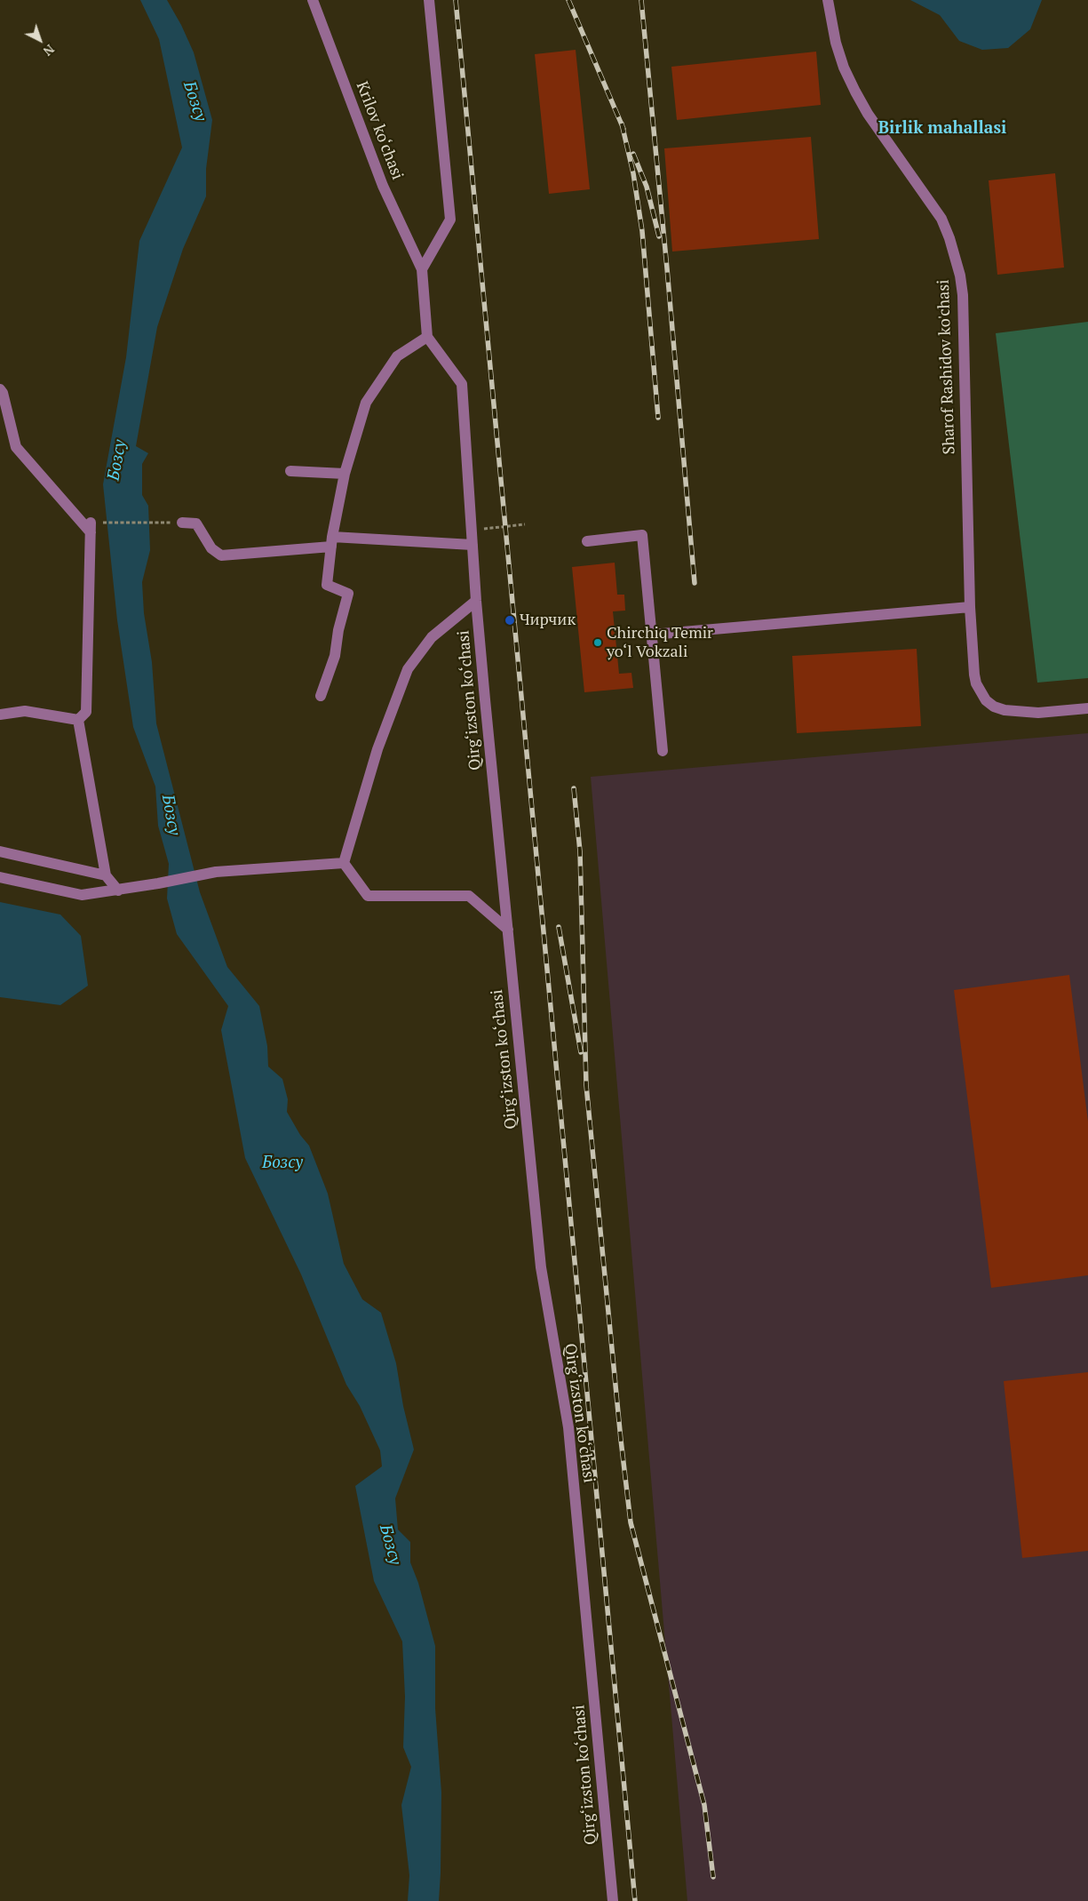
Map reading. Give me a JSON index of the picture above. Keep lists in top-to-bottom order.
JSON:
{
  "streets": {
    "street": ["Krilov ko‘chasi", "Sharof Rashidov ko'chasi", "Qirg‘izston ko‘chasi"]
  },
  "districts": ["Birlik mahallasi"],
  "water": ["Бозсу"],
  "places": ["Чирчик", "Chirchiq Temir yo‘l Vokzali"],
  "north": "bottom right"
}
